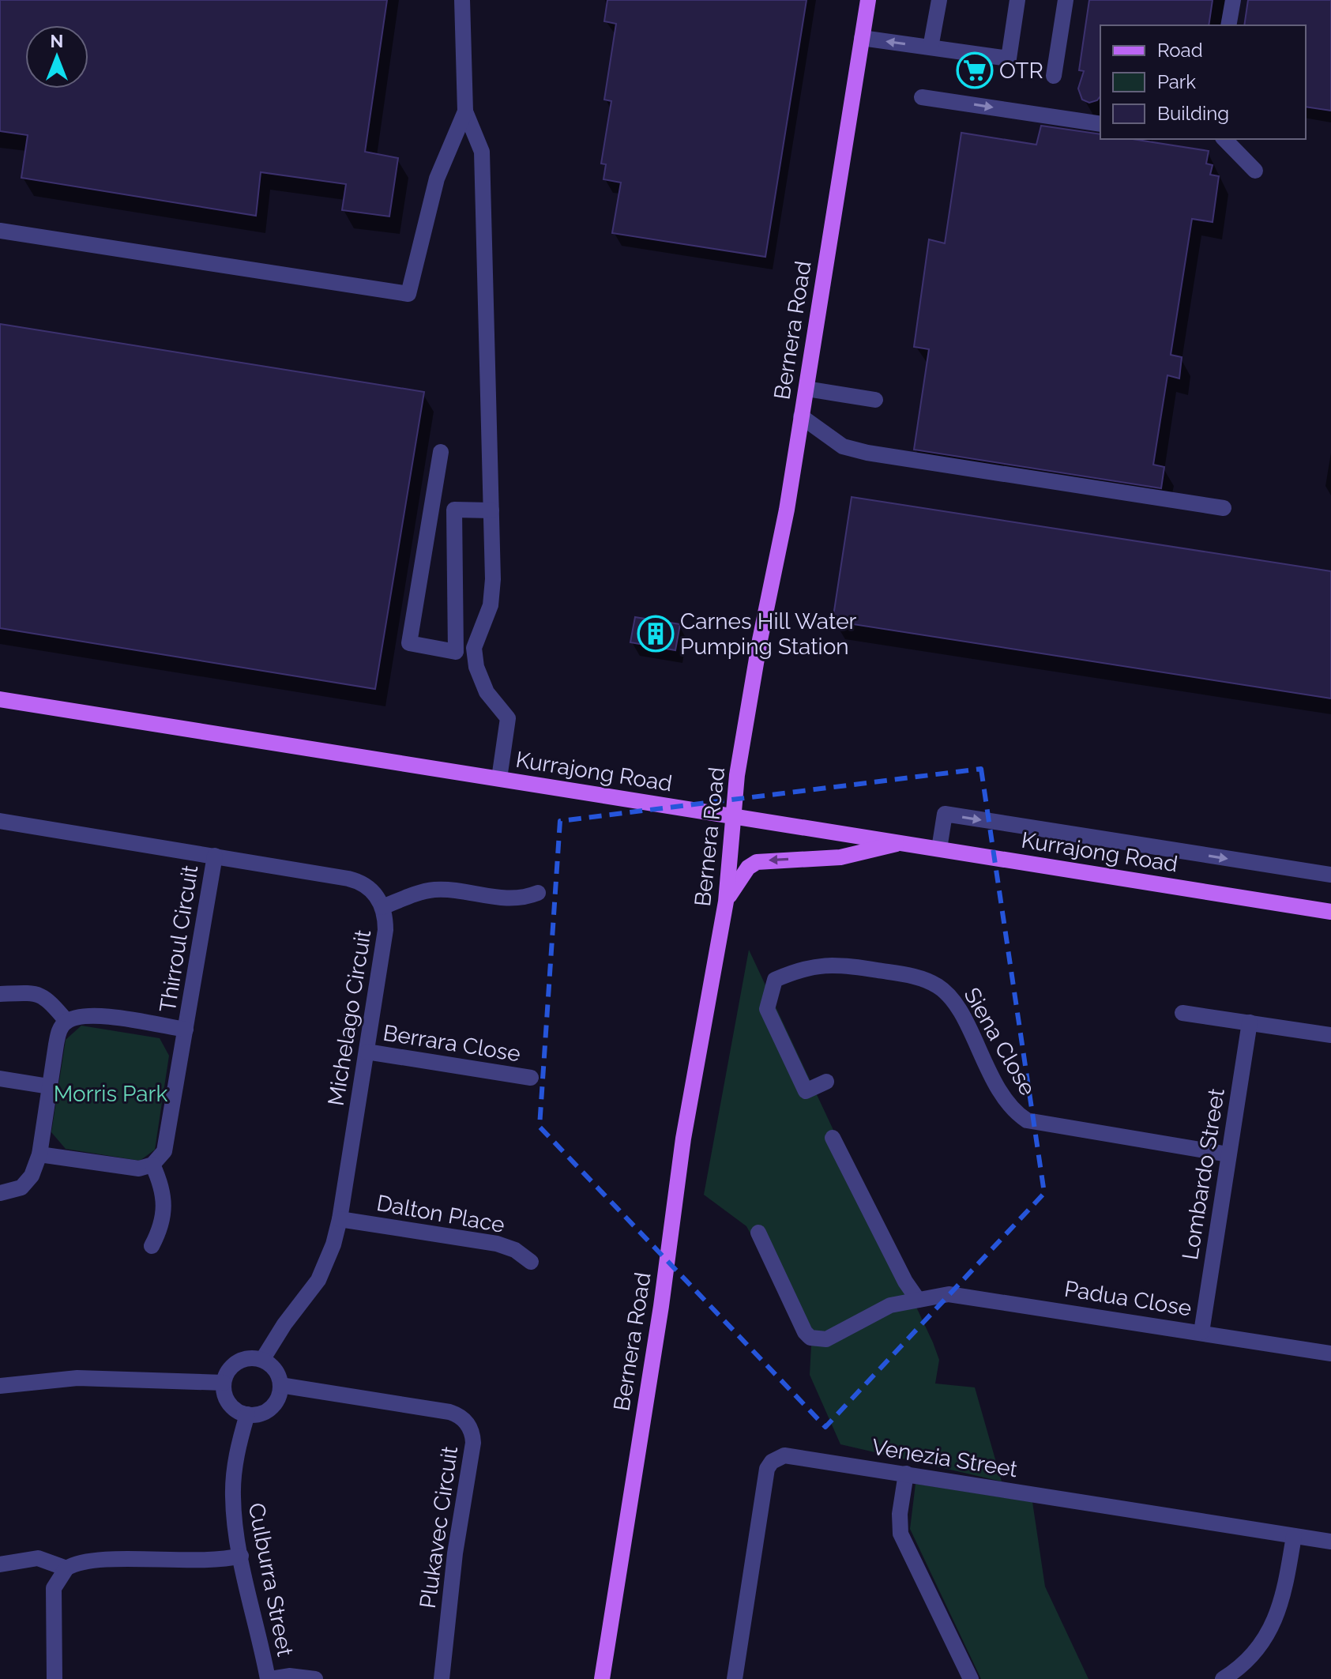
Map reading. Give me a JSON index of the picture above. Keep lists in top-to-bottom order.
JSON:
{
  "streets": {
    "main road": ["Bernera Road", "Kurrajong Road"],
    "street": [
      "Thirroul Circuit",
      "Michelago Circuit",
      "Siena Close",
      "Berrara Close",
      "Lombardo Street",
      "Dalton Place",
      "Padua Close",
      "Venezia Street",
      "Plukavec Circuit",
      "Culburra Street"
    ]
  },
  "crossings": [
    ["Bernera Road", "Kurrajong Road"],
    ["Thirroul Circuit", "Michelago Circuit"],
    ["Michelago Circuit", "Berrara Close"],
    ["Michelago Circuit", "Dalton Place"],
    ["Michelago Circuit", "Plukavec Circuit"],
    ["Michelago Circuit", "Culburra Street"],
    ["Siena Close", "Lombardo Street"],
    ["Lombardo Street", "Padua Close"],
    ["Plukavec Circuit", "Culburra Street"]
  ],
  "parks": ["Morris Park"],
  "places": {
    "supermarket": ["OTR"],
    "building": ["Carnes Hill Water Pumping Station"]
  },
  "legend": ["Road", "Park", "Building"],
  "north": "top"
}
